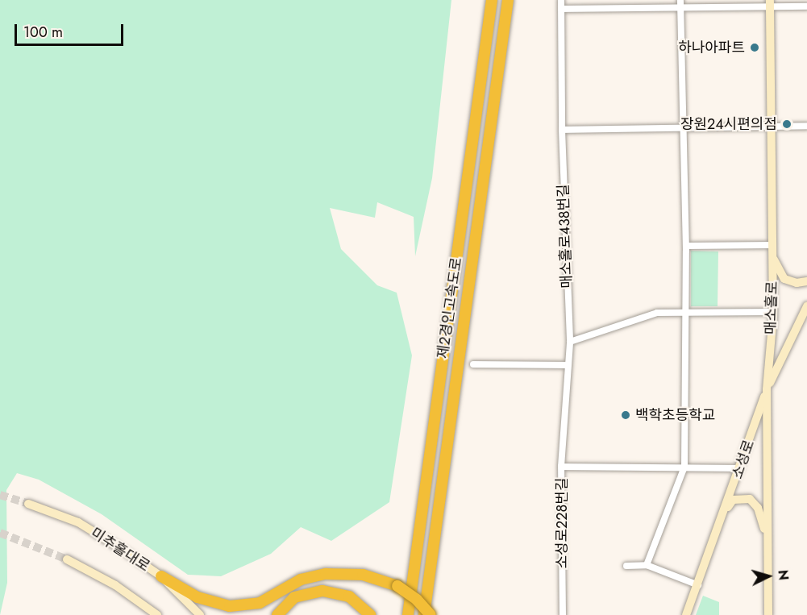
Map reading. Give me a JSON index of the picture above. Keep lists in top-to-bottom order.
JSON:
{
  "streets": {
    "highway": ["제2경인고속도로"],
    "main road": ["매소홀로", "소성로", "미추홀대로"],
    "street": ["매소홀로438번길", "소성로228번길"]
  },
  "crossings": [
    ["매소홀로438번길", "소성로228번길"],
    ["매소홀로", "소성로"],
    ["소성로", "소성로228번길"]
  ],
  "places": ["하나아파트", "장원24시편의점", "백학초등학교"],
  "scale_bar": "100 m",
  "north": "right"
}
